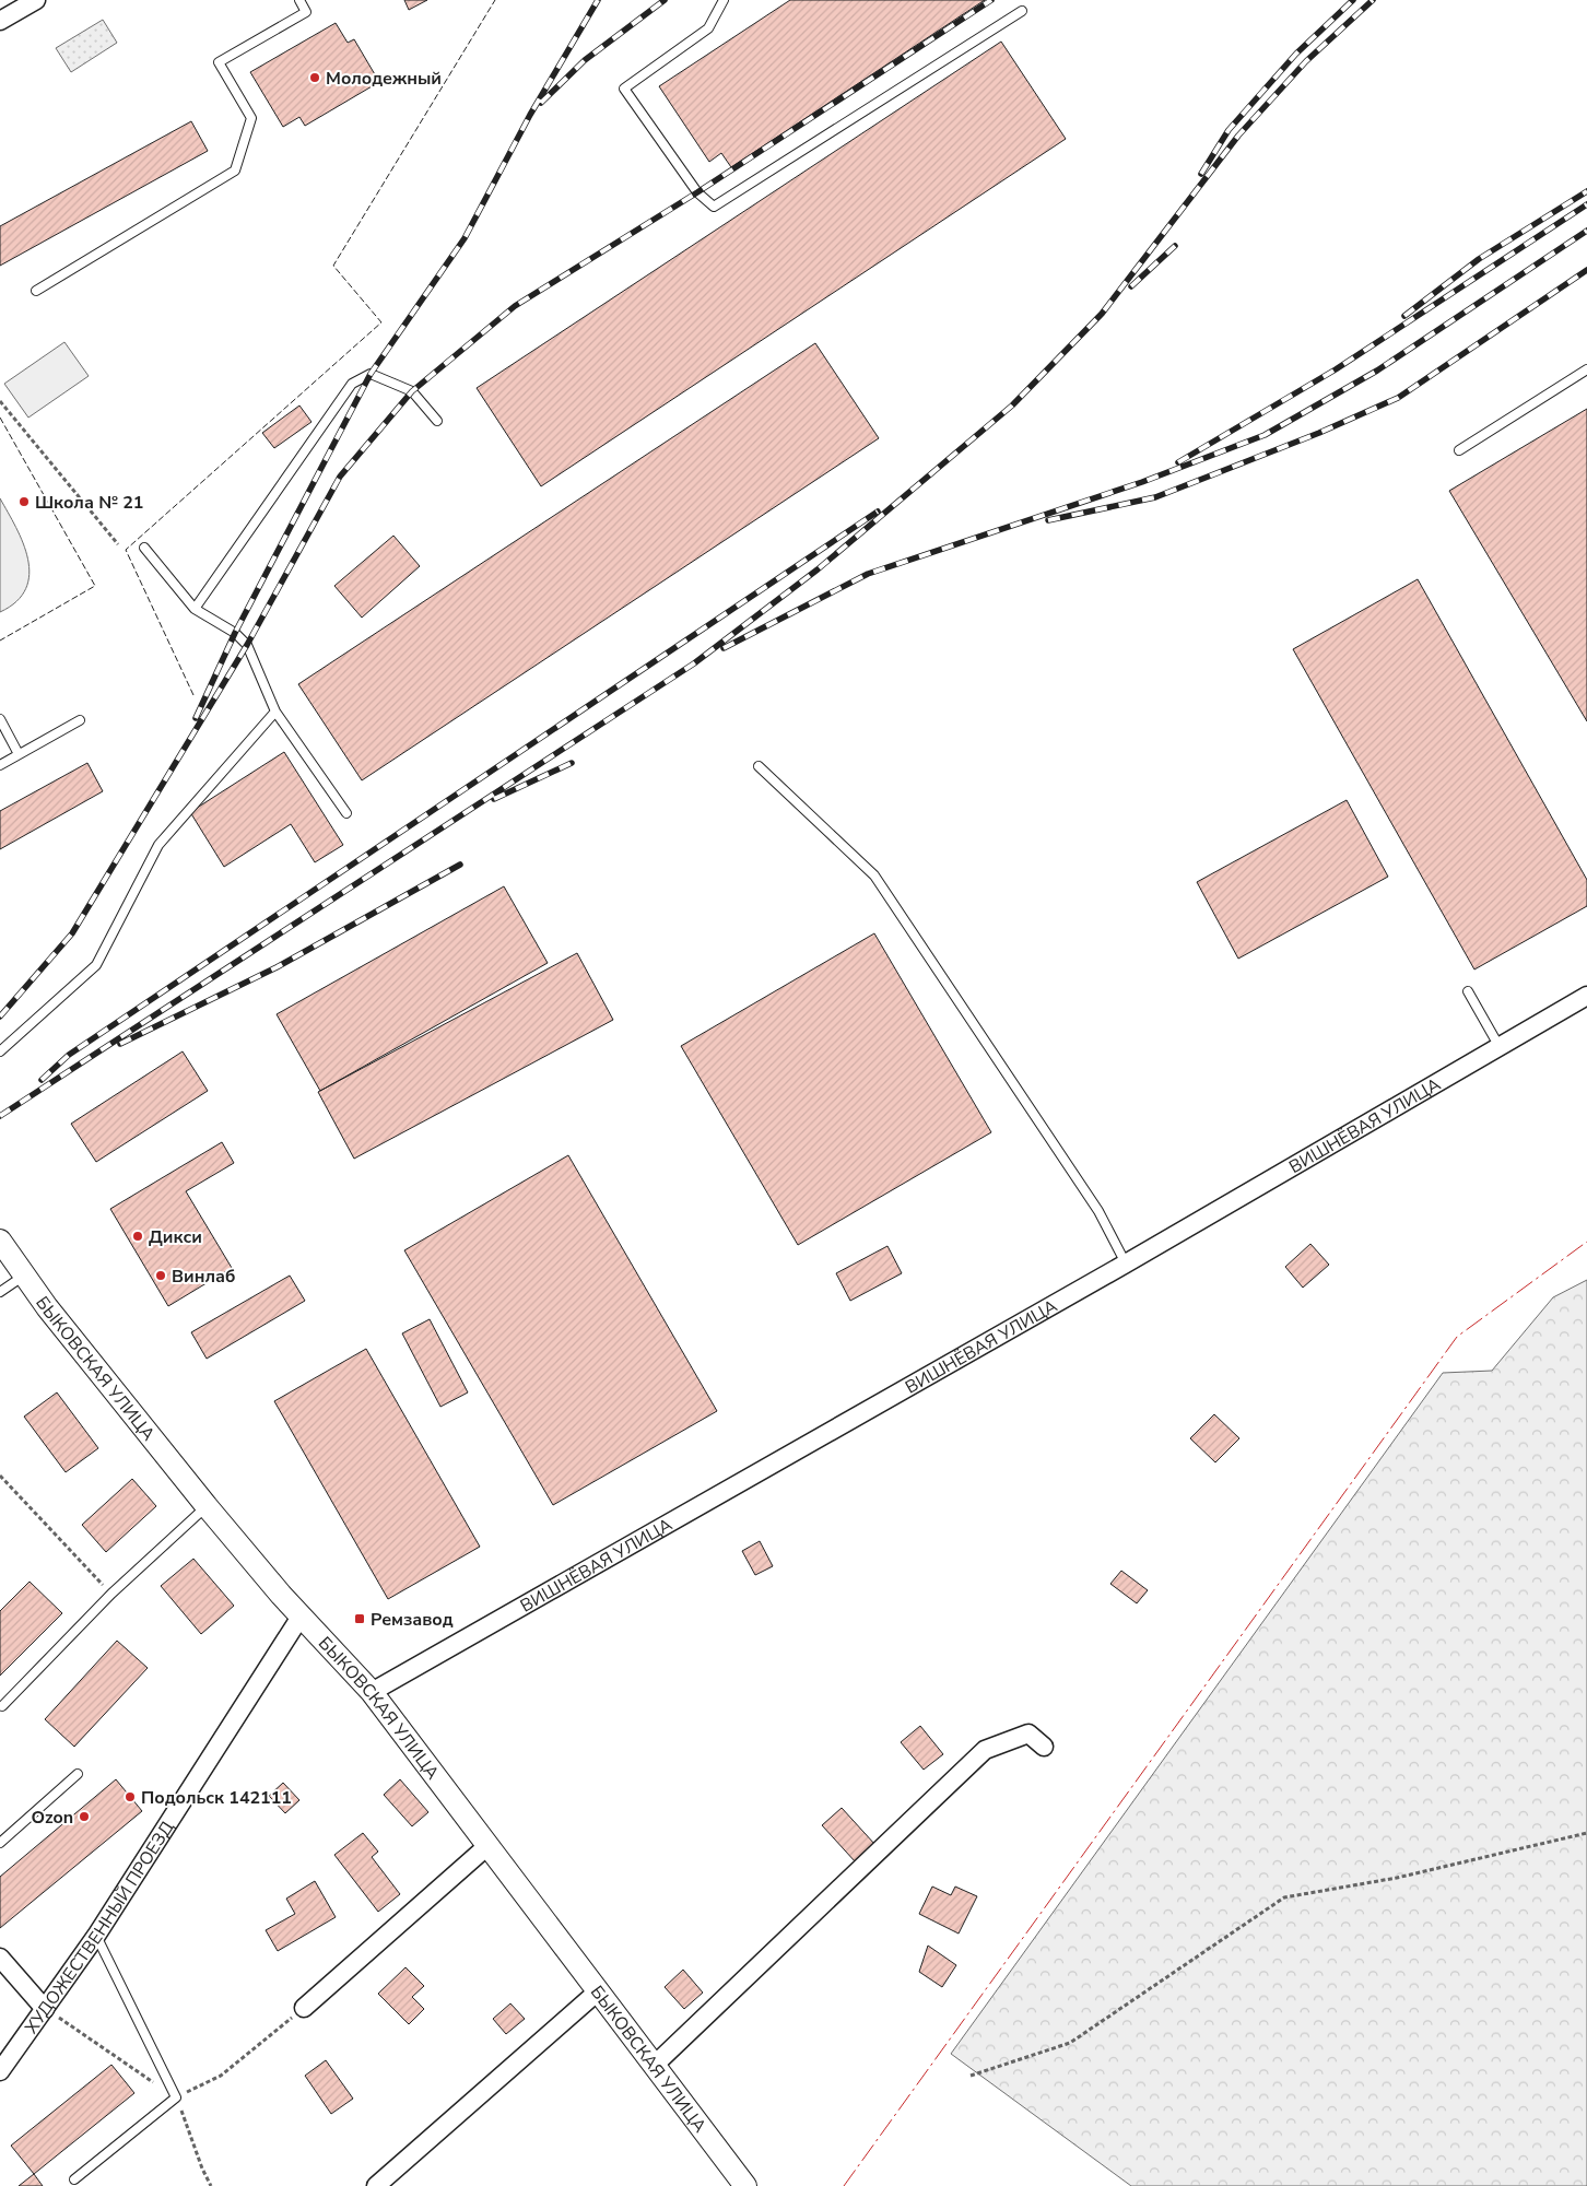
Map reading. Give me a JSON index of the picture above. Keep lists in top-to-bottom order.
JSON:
{
  "streets": {
    "street": ["ВИШНЁВАЯ УЛИЦА", "БЫКОВСКАЯ УЛИЦА", "ХУДОЖЕСТВЕННЫЙ ПРОЕЗД"]
  },
  "crossings": [
    ["ВИШНЁВАЯ УЛИЦА", "БЫКОВСКАЯ УЛИЦА"],
    ["БЫКОВСКАЯ УЛИЦА", "ХУДОЖЕСТВЕННЫЙ ПРОЕЗД"]
  ],
  "places": {
    "other": [
      "Молодежный",
      "Школа № 21",
      "Дикси",
      "Винлаб",
      "Подольск 142111",
      "Ozon"
    ],
    "transit": ["Ремзавод"]
  }
}
